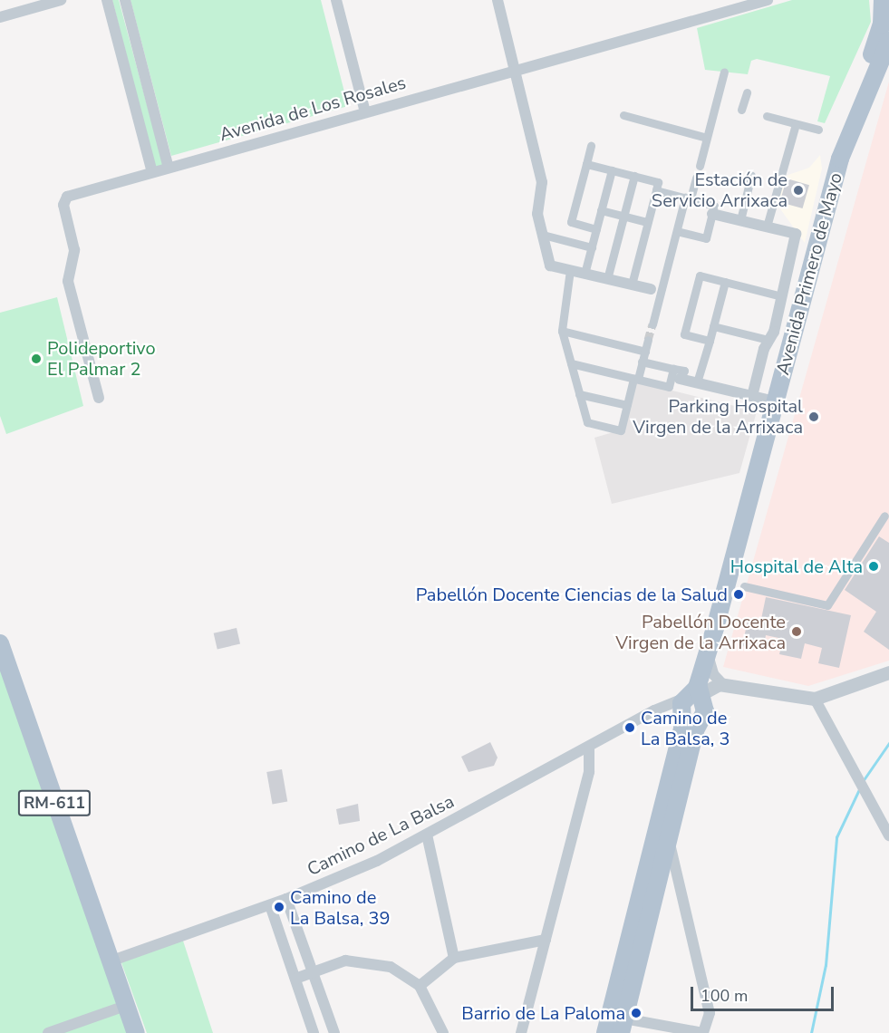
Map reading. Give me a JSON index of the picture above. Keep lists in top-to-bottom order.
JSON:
{
  "streets": {
    "main road": ["Avenida Primero de Mayo", "RM-611"],
    "street": ["Avenida de Los Rosales", "Camino de La Balsa"]
  },
  "crossings": [
    ["Avenida Primero de Mayo", "Camino de La Balsa"],
    ["RM-611", "Camino de La Balsa"]
  ],
  "places": [
    "Estación de Servicio Arrixaca",
    "Polideportivo El Palmar 2",
    "Parking Hospital Virgen de la Arrixaca",
    "Hospital de Alta",
    "Pabellón Docente Ciencias de la Salud",
    "Pabellón Docente Virgen de la Arrixaca",
    "Camino de La Balsa, 3",
    "Camino de La Balsa, 39",
    "Barrio de La Paloma"
  ],
  "scale_bar": "100 m"
}
